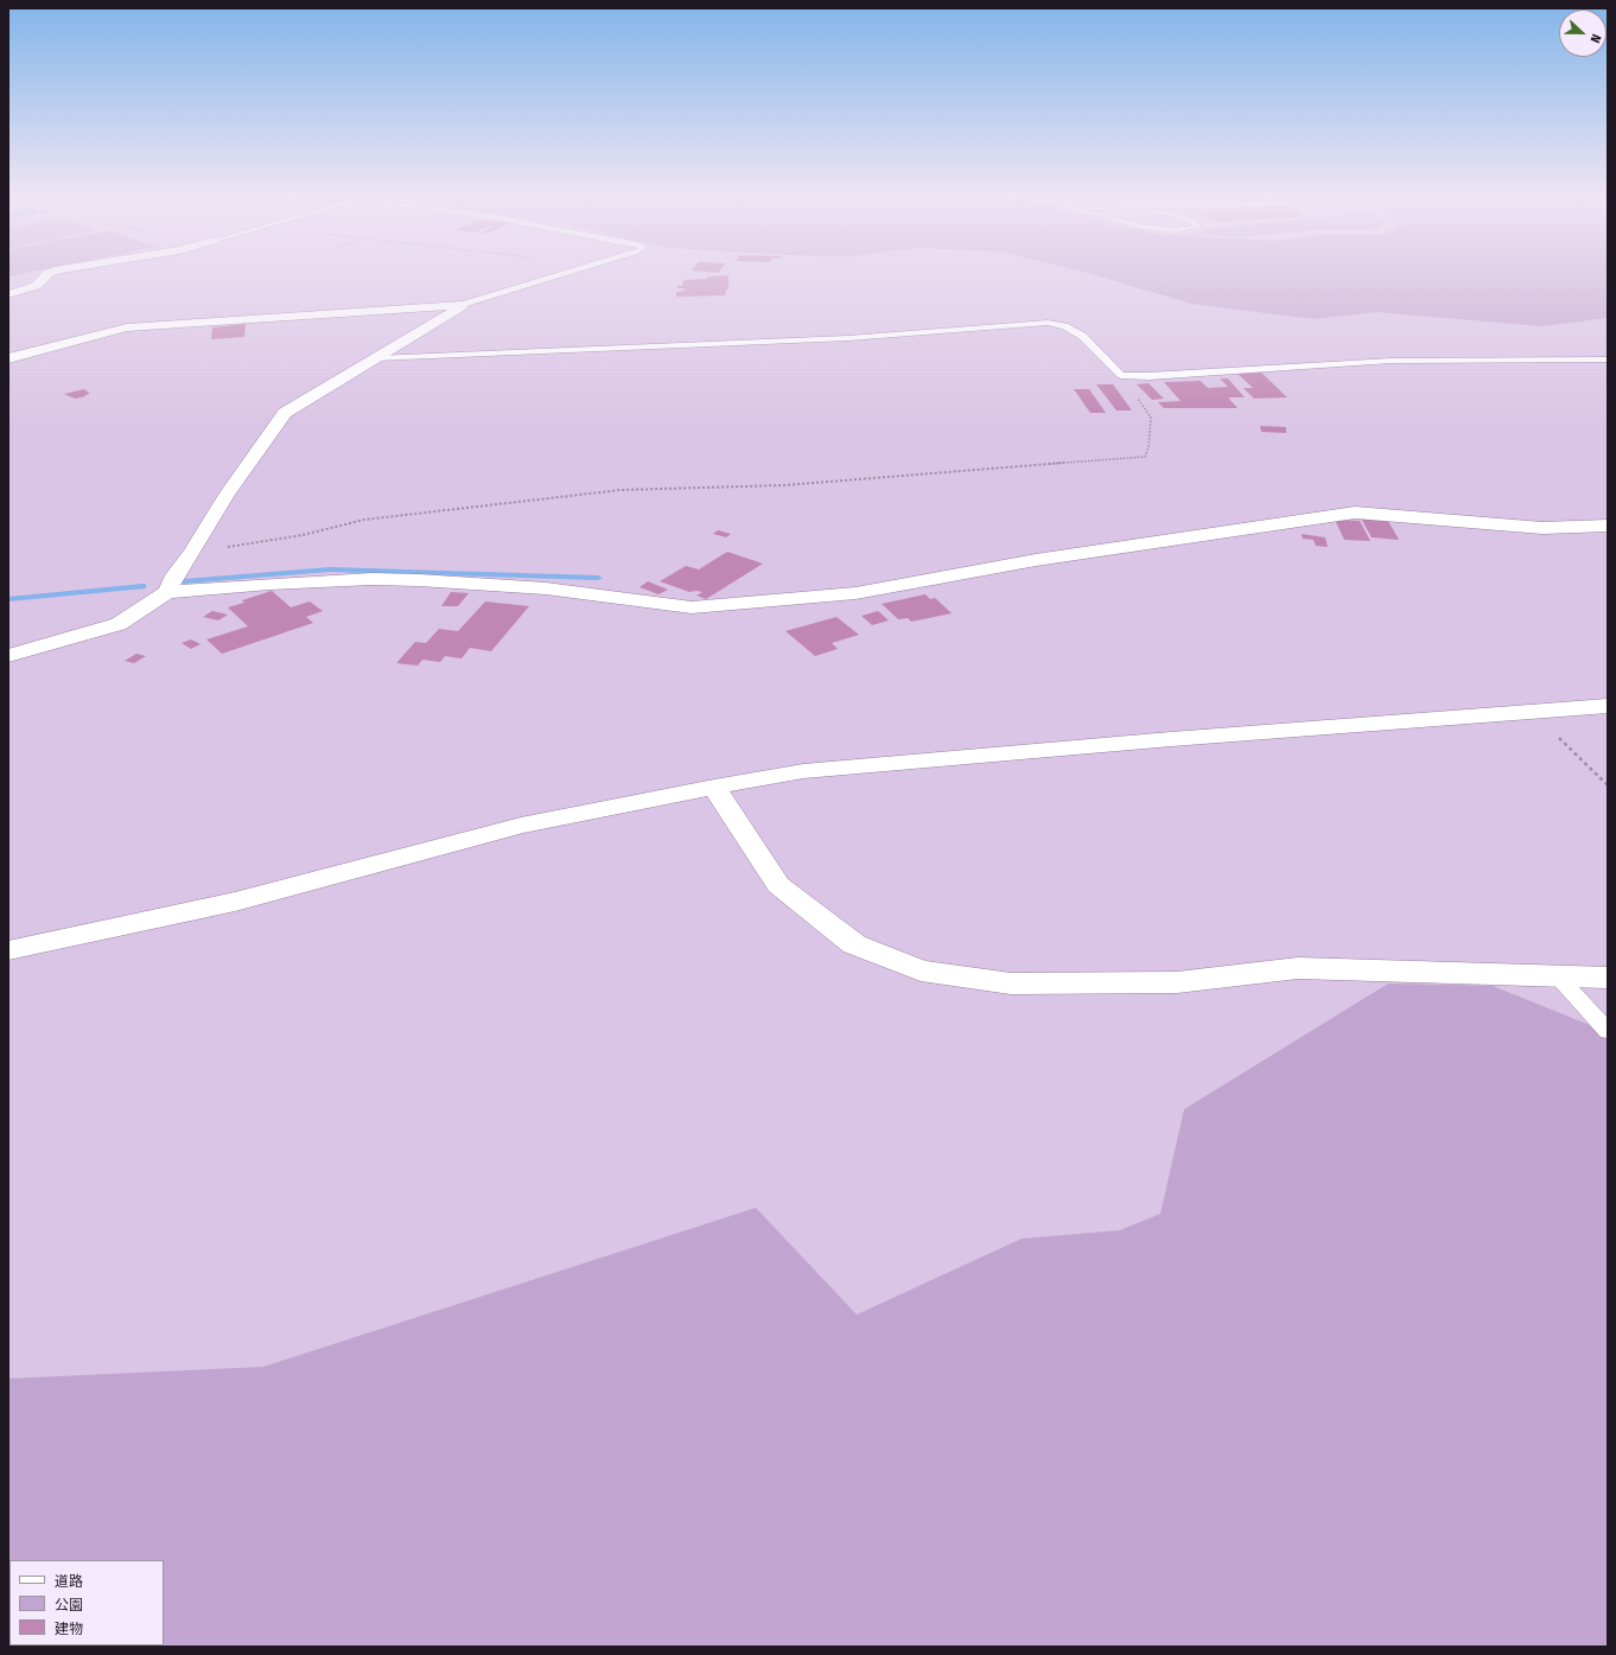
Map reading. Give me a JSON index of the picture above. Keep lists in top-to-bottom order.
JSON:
{
  "legend": ["道路", "公園", "建物"],
  "north": "right"
}
